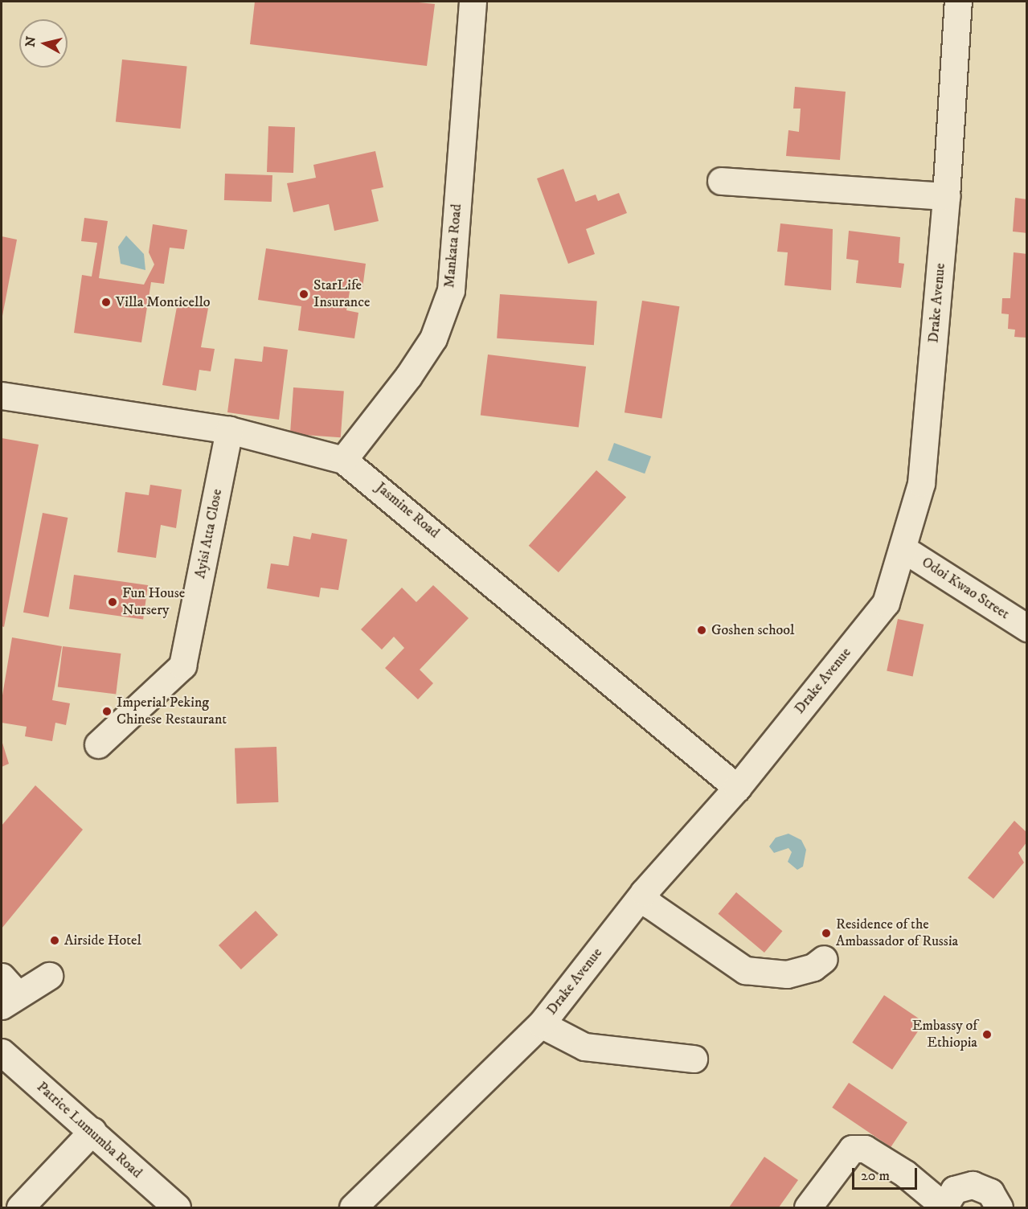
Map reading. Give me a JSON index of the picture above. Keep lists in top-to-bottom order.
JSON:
{
  "streets": {
    "street": [
      "Mankata Road",
      "Drake Avenue",
      "Jasmine Road",
      "Ayisi Atta Close",
      "Odoi Kwao Street",
      "Patrice Lumumba Road"
    ]
  },
  "crossings": [
    ["Mankata Road", "Jasmine Road"],
    ["Drake Avenue", "Jasmine Road"],
    ["Drake Avenue", "Odoi Kwao Street"],
    ["Jasmine Road", "Ayisi Atta Close"]
  ],
  "places": [
    "StarLife Insurance",
    "Villa Monticello",
    "Fun House Nursery",
    "Goshen school",
    "Imperial Peking Chinese Restaurant",
    "Residence of the Ambassador of Russia",
    "Airside Hotel",
    "Embassy of Ethiopia"
  ],
  "scale_bar": "20 m",
  "north": "left"
}
